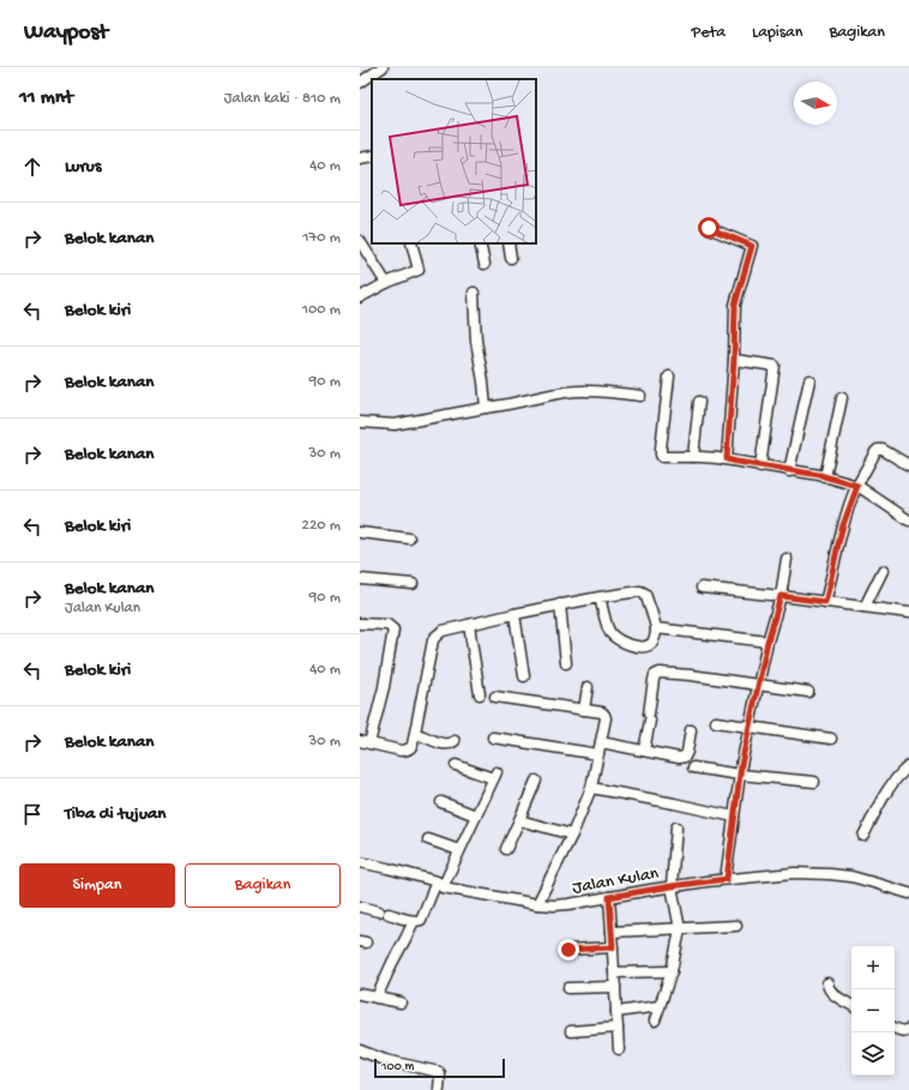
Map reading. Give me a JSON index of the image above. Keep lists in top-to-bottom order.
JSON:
{
  "streets": {
    "street": ["Jalan Kulan"]
  },
  "scale_bar": "100 m",
  "north": "right",
  "page": {
    "header": "Waypost",
    "nav": ["Peta", "Lapisan", "Bagikan"],
    "heading": ["11 mnt", "Jalan kaki · 810 m"],
    "list": [
      ["Lurus", "40 m"],
      ["Belok kanan", "170 m"],
      ["Belok kiri", "100 m"],
      ["Belok kanan", "90 m"],
      ["Belok kanan", "30 m"],
      ["Belok kiri", "220 m"],
      ["Belok kanan", "Jalan Kulan", "90 m"],
      ["Belok kiri", "40 m"],
      ["Belok kanan", "30 m"],
      "Tiba di tujuan"
    ],
    "buttons": ["Simpan", "Bagikan"],
    "map_buttons": ["+", "−"],
    "scale": "100 m"
  }
}
